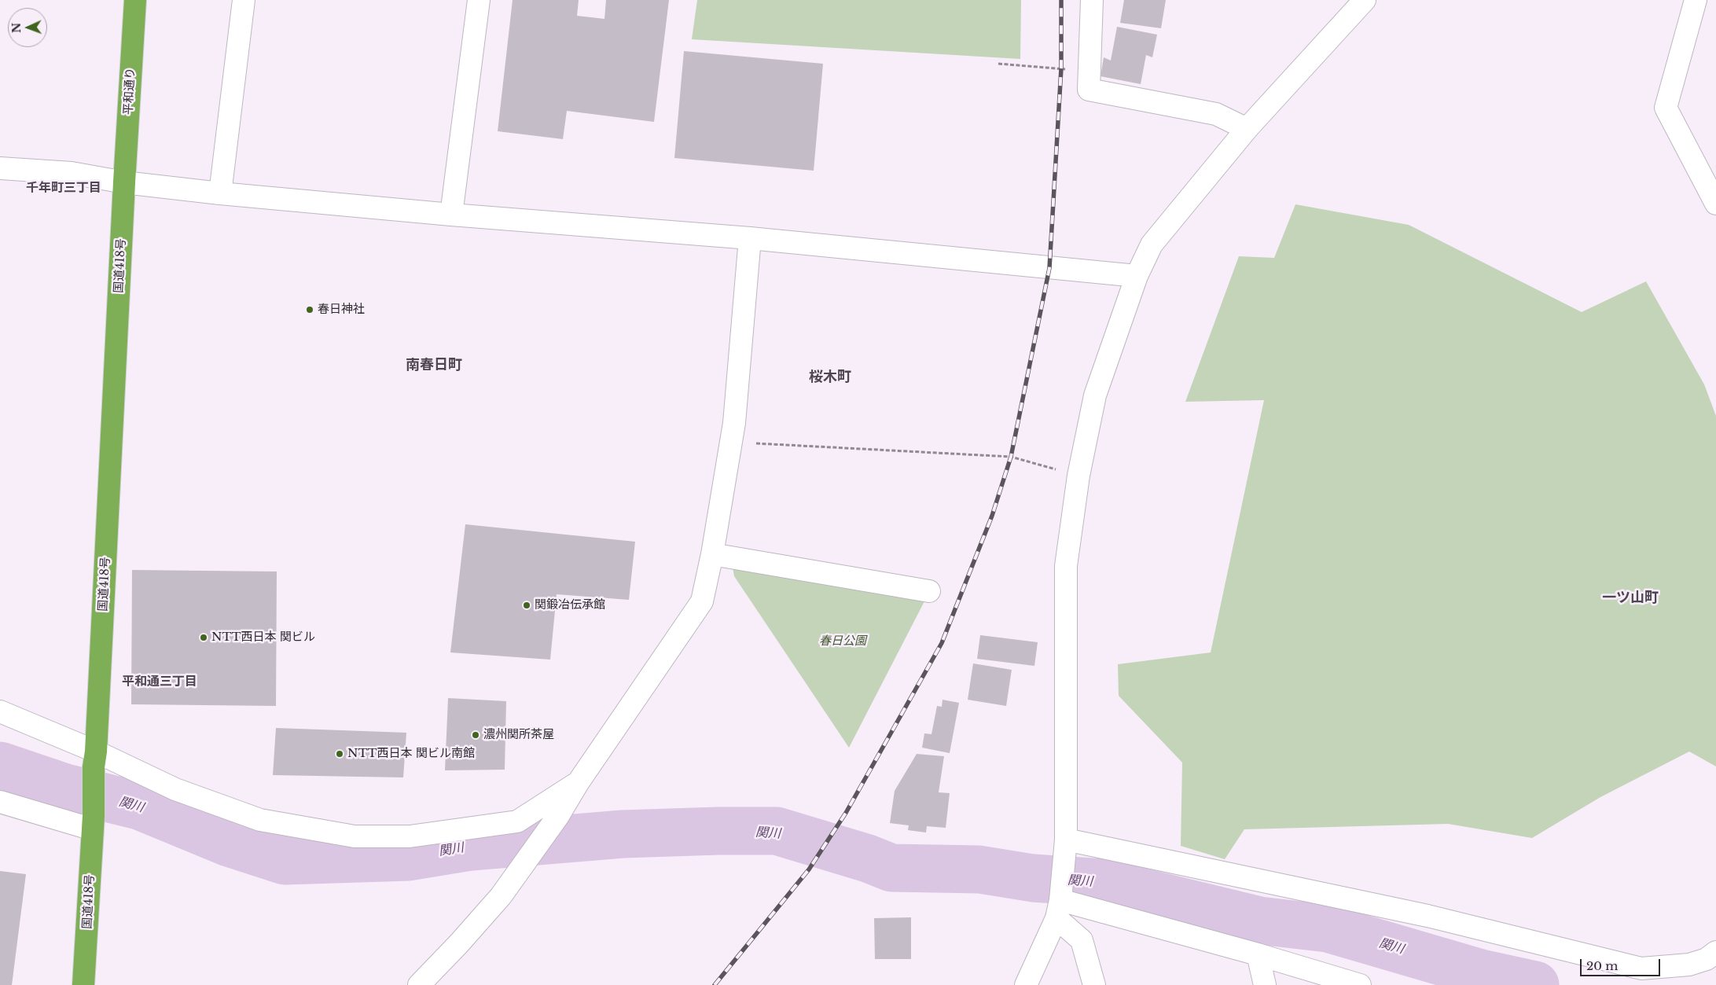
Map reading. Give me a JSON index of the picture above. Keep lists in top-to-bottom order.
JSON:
{
  "streets": {
    "highway": ["平和通り", "国道418号"]
  },
  "crossings": [
    ["平和通り", "国道418号"]
  ],
  "districts": [
    "千年町三丁目",
    "南春日町",
    "桜木町",
    "一ツ山町",
    "平和通三丁目"
  ],
  "water": ["関川"],
  "parks": ["春日公園"],
  "places": [
    "春日神社",
    "関鍛冶伝承館",
    "NTT西日本 関ビル",
    "濃州関所茶屋",
    "NTT西日本 関ビル南館"
  ],
  "scale_bar": "20 m",
  "north": "left"
}
